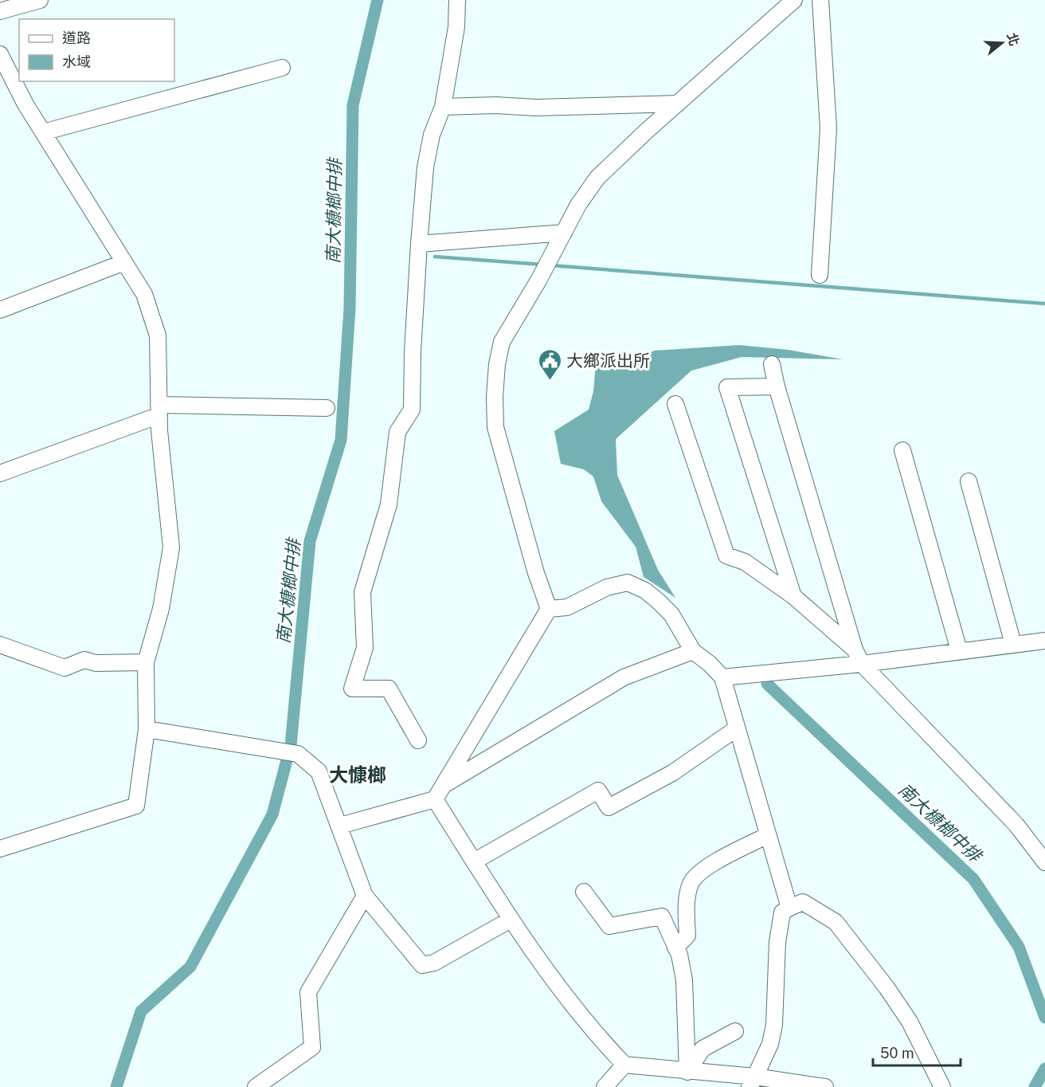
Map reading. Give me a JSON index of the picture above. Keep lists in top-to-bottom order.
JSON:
{
  "districts": ["大慷榔"],
  "water": ["南大槺榔中排"],
  "places": {
    "public building": ["大鄉派出所"]
  },
  "legend": ["道路", "水域"],
  "scale_bar": "50 m",
  "north": "right"
}
